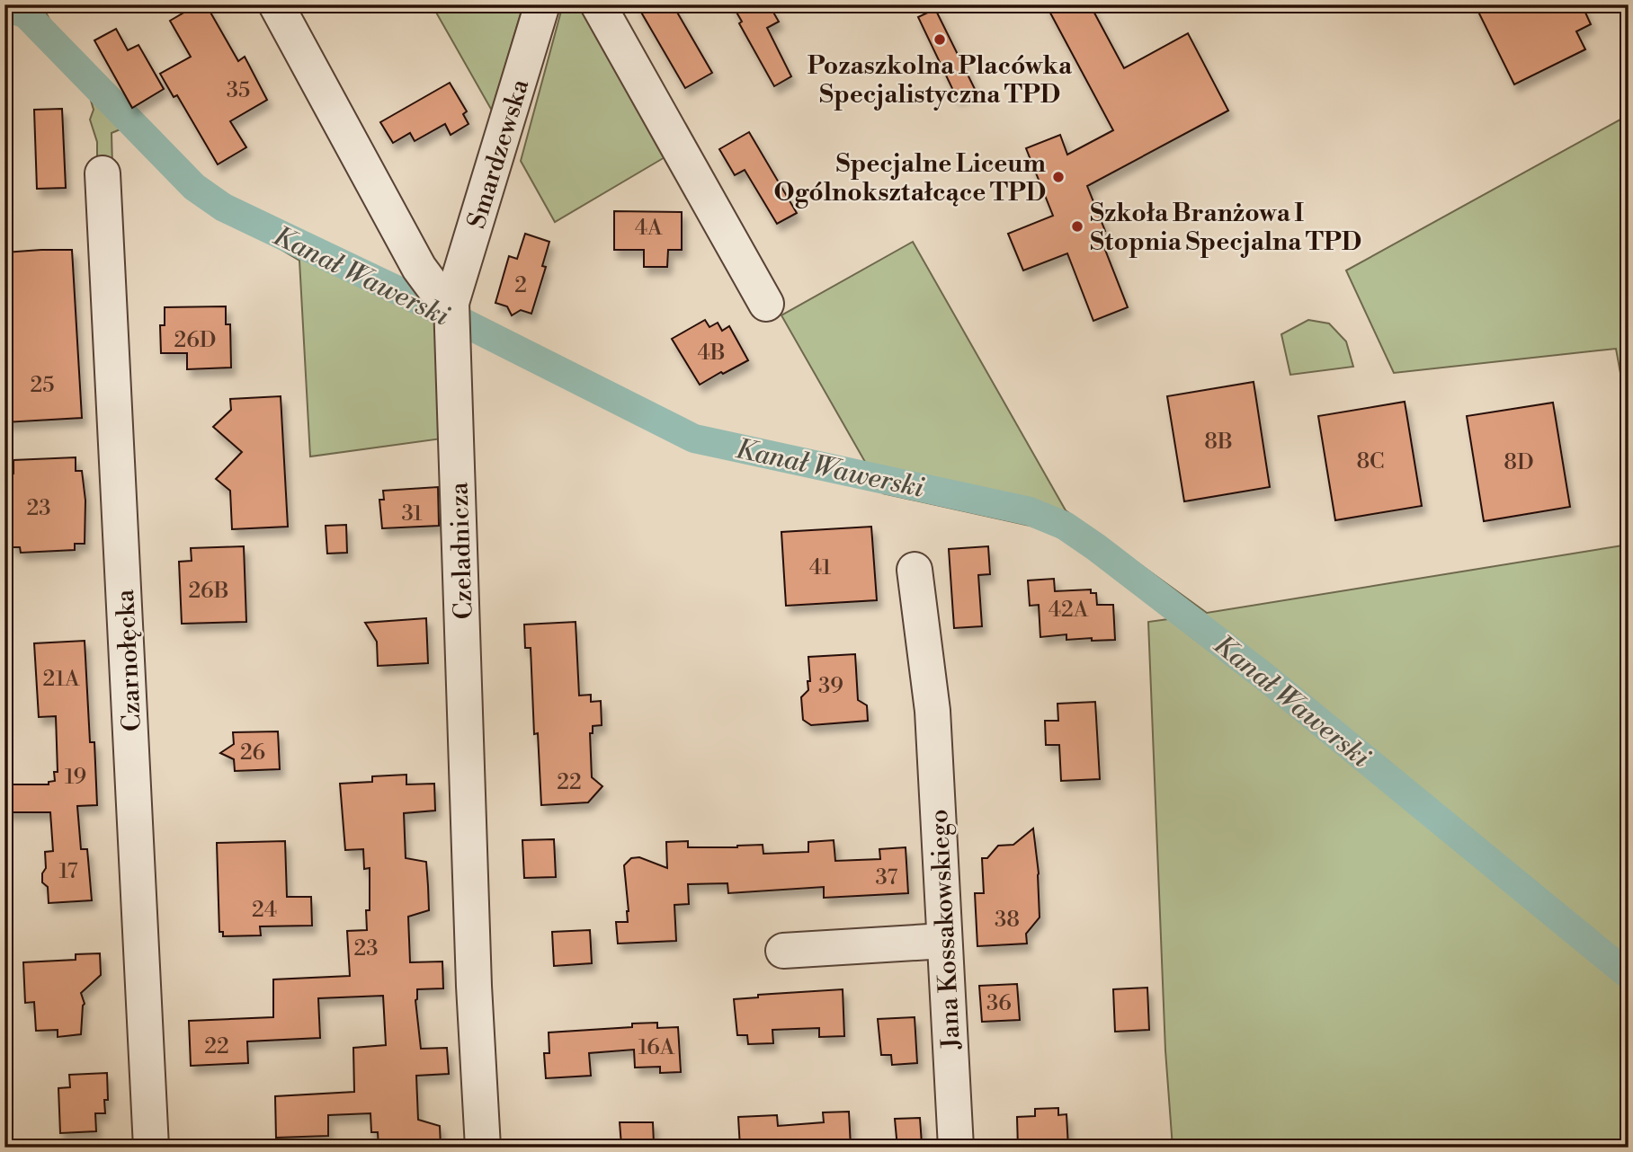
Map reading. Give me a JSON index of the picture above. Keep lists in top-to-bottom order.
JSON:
{
  "streets": {
    "street": [
      "Smardzewska",
      "Czeladnicza",
      "Czarnołęcka",
      "Jana Kossakowskiego"
    ]
  },
  "crossings": [
    ["Smardzewska", "Czeladnicza"]
  ],
  "water": ["Kanał Wawerski"],
  "places": ["Pozaszkolna Placówka Specjalistyczna TPD", "Specjalne Liceum Ogólnokształcące TPD", "Szkoła Branżowa I Stopnia Specjalna TPD"],
  "house_numbers": [
    "35",
    "4A",
    "2",
    "26D",
    "4B",
    "25",
    "8B",
    "8C",
    "8D",
    "23",
    "31",
    "41",
    "26B",
    "42A",
    "21A",
    "39",
    "26",
    "19",
    "22",
    "17",
    "37",
    "24",
    "38",
    "23",
    "36",
    "22",
    "16A"
  ]
}
